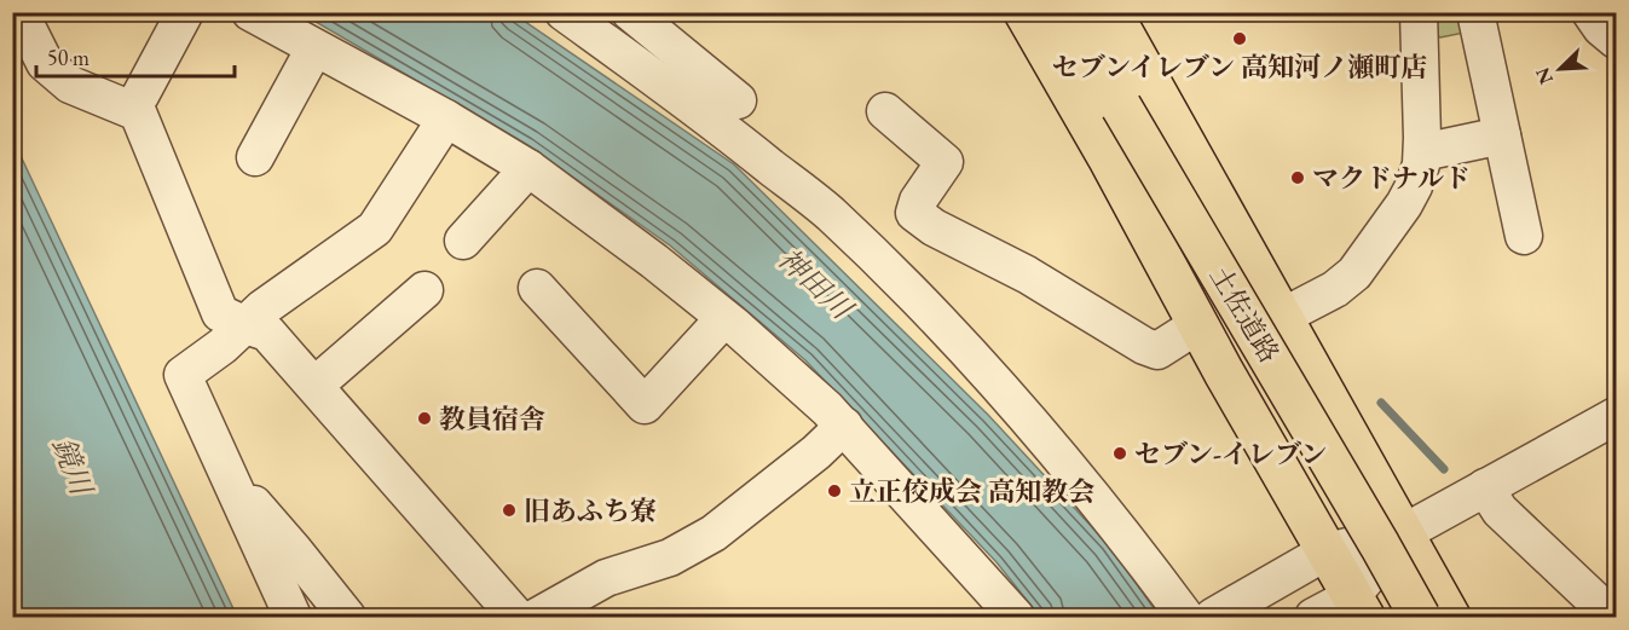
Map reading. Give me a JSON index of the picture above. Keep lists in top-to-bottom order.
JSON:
{
  "streets": {
    "highway": ["土佐道路"]
  },
  "water": ["神田川", "鏡川"],
  "places": [
    "セブンイレブン 高知河ノ瀬町店",
    "マクドナルド",
    "教員宿舎",
    "セブン-イレブン",
    "立正佼成会 高知教会",
    "旧あふち寮"
  ],
  "scale_bar": "50 m",
  "north": "bottom left"
}
